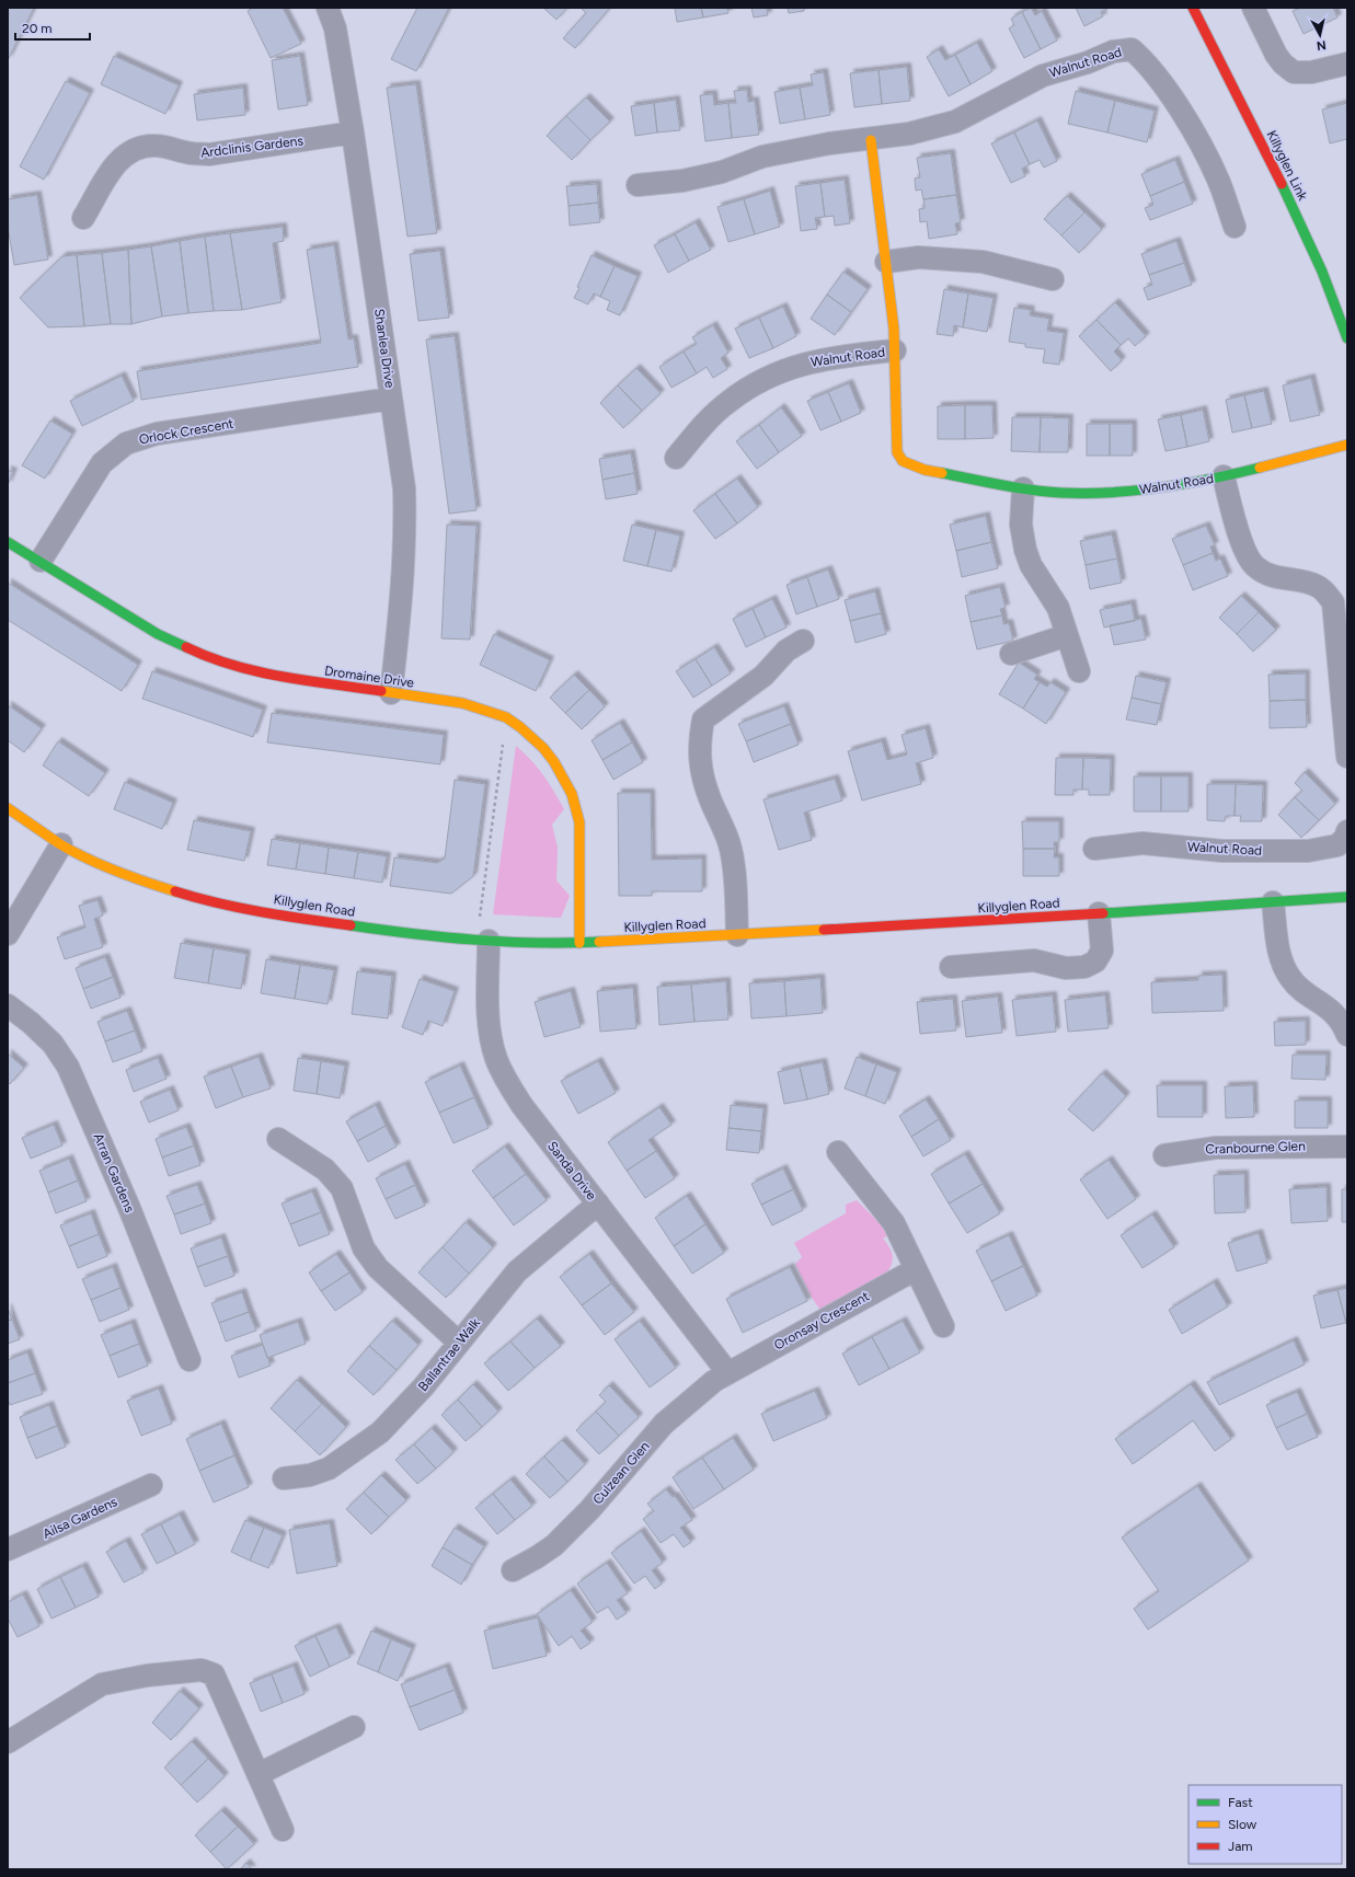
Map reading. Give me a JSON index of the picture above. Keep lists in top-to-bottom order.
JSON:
{
  "streets": {
    "street": [
      "Walnut Road",
      "Ardclinis Gardens",
      "Killyglen Link",
      "Shanlea Drive",
      "Orlock Crescent",
      "Dromaine Drive",
      "Killyglen Road",
      "Cranbourne Glen",
      "Sanda Drive",
      "Arran Gardens",
      "Oronsay Crescent",
      "Ballantrae Walk",
      "Culzean Glen",
      "Ailsa Gardens"
    ]
  },
  "crossings": [
    ["Ardclinis Gardens", "Shanlea Drive"],
    ["Shanlea Drive", "Orlock Crescent"],
    ["Shanlea Drive", "Dromaine Drive"],
    ["Orlock Crescent", "Dromaine Drive"],
    ["Dromaine Drive", "Killyglen Road"],
    ["Killyglen Road", "Sanda Drive"],
    ["Sanda Drive", "Oronsay Crescent"],
    ["Sanda Drive", "Ballantrae Walk"],
    ["Sanda Drive", "Culzean Glen"],
    ["Oronsay Crescent", "Culzean Glen"]
  ],
  "legend": ["Fast", "Slow", "Jam"],
  "scale_bar": "20 m",
  "north": "bottom"
}
